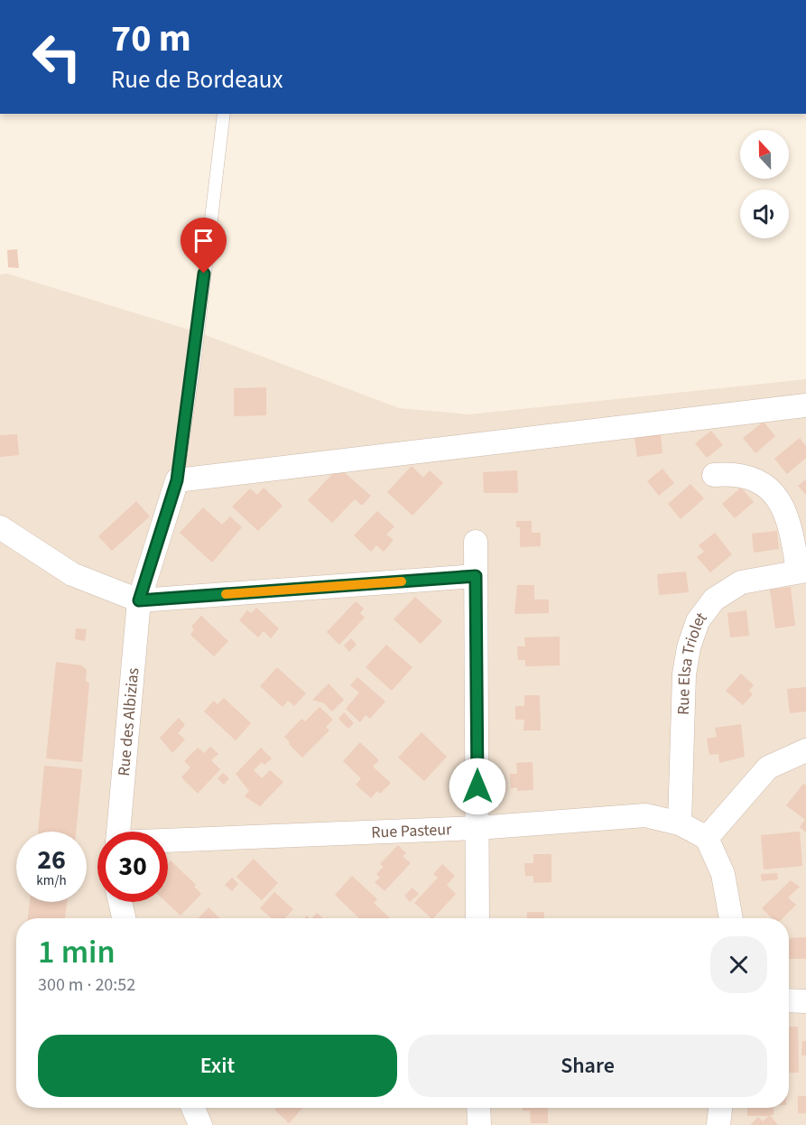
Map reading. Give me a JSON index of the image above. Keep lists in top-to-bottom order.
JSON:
{
  "streets": {
    "street": ["Rue Elsa Triolet", "Rue des Albizias", "Rue Pasteur"]
  },
  "crossings": [
    ["Rue Elsa Triolet", "Rue Pasteur"]
  ],
  "north": "top",
  "page": {
    "turn": ["70 m", "Rue de Bordeaux"],
    "speed": "26 km/h",
    "limit": "30",
    "heading": ["1 min", "300 m · 20:52"],
    "buttons": ["Exit", "Share"]
  }
}
